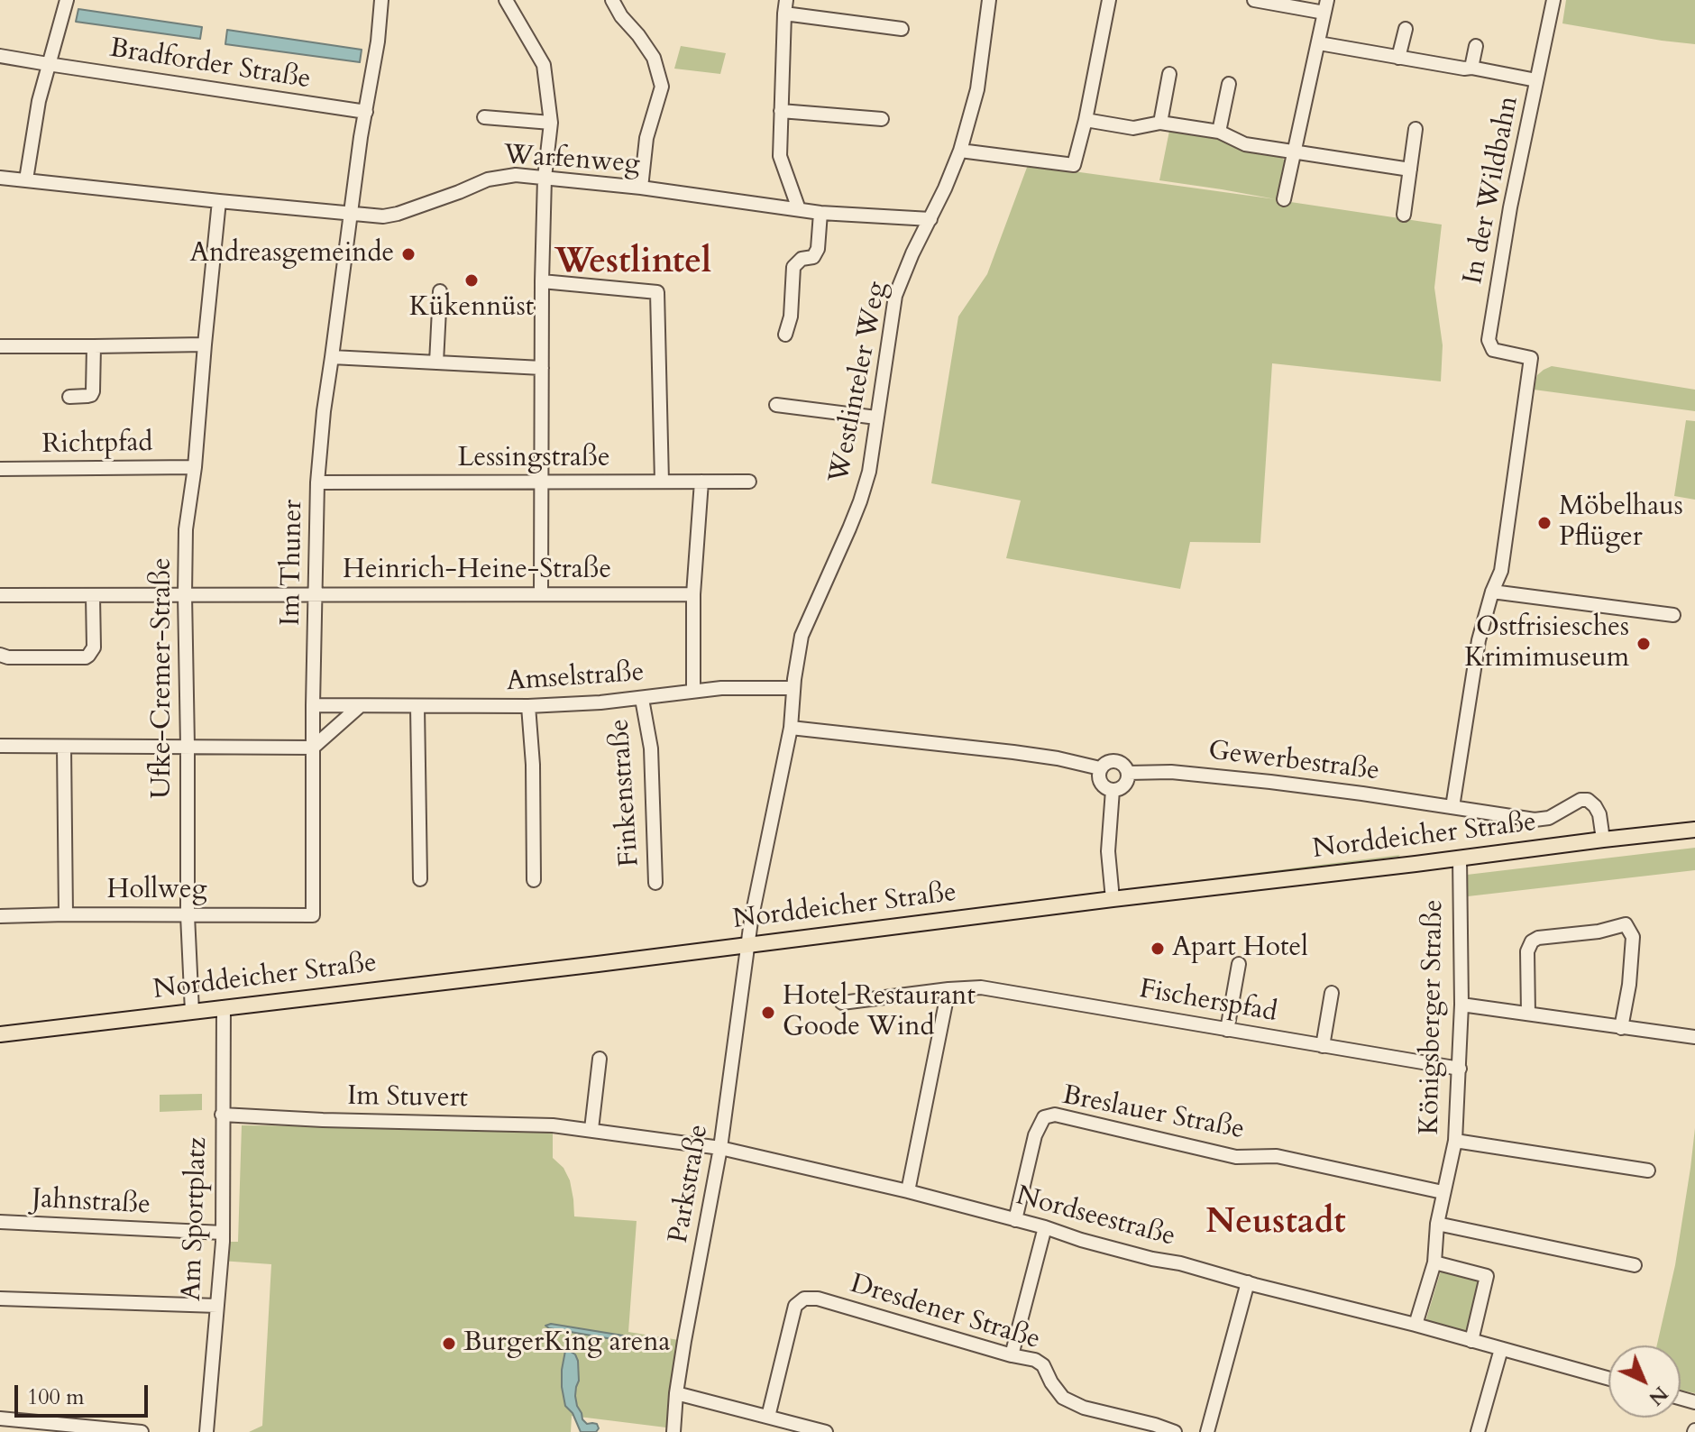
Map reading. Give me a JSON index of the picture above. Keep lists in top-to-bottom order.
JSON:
{
  "streets": {
    "main road": ["Norddeicher Straße"],
    "street": [
      "Bradforder Straße",
      "Warfenweg",
      "In der Wildbahn",
      "Westlinteler Weg",
      "Richtpfad",
      "Lessingstraße",
      "Im Thuner",
      "Heinrich-Heine-Straße",
      "Ufke-Cremer-Straße",
      "Amselstraße",
      "Gewerbestraße",
      "Finkenstraße",
      "Hollweg",
      "Fischerspfad",
      "Königsberger Straße",
      "Im Stuvert",
      "Breslauer Straße",
      "Parkstraße",
      "Jahnstraße",
      "Nordseestraße",
      "Am Sportplatz",
      "Dresdener Straße"
    ]
  },
  "crossings": [
    ["Bradforder Straße", "Im Thuner"],
    ["Warfenweg", "Westlinteler Weg"],
    ["Warfenweg", "Im Thuner"],
    ["Warfenweg", "Ufke-Cremer-Straße"],
    ["Westlinteler Weg", "Amselstraße"],
    ["Westlinteler Weg", "Gewerbestraße"],
    ["Westlinteler Weg", "Norddeicher Straße"],
    ["Westlinteler Weg", "Parkstraße"],
    ["Richtpfad", "Ufke-Cremer-Straße"],
    ["Lessingstraße", "Im Thuner"],
    ["Im Thuner", "Heinrich-Heine-Straße"],
    ["Im Thuner", "Amselstraße"],
    ["Im Thuner", "Hollweg"],
    ["Heinrich-Heine-Straße", "Ufke-Cremer-Straße"],
    ["Ufke-Cremer-Straße", "Norddeicher Straße"],
    ["Ufke-Cremer-Straße", "Hollweg"],
    ["Amselstraße", "Finkenstraße"],
    ["Gewerbestraße", "Norddeicher Straße"],
    ["Norddeicher Straße", "Königsberger Straße"],
    ["Norddeicher Straße", "Parkstraße"],
    ["Norddeicher Straße", "Am Sportplatz"],
    ["Fischerspfad", "Königsberger Straße"],
    ["Königsberger Straße", "Breslauer Straße"],
    ["Königsberger Straße", "Nordseestraße"],
    ["Im Stuvert", "Parkstraße"],
    ["Im Stuvert", "Nordseestraße"],
    ["Im Stuvert", "Am Sportplatz"],
    ["Breslauer Straße", "Nordseestraße"],
    ["Parkstraße", "Nordseestraße"],
    ["Jahnstraße", "Am Sportplatz"]
  ],
  "districts": ["Westlintel", "Neustadt"],
  "places": [
    "Andreasgemeinde",
    "Kükennüst",
    "Möbelhaus Pflüger",
    "Ostfrisiesches Krimimuseum",
    "Apart Hotel",
    "Hotel Restaurant Goode Wind",
    "BurgerKing arena"
  ],
  "scale_bar": "100 m",
  "north": "bottom right"
}
